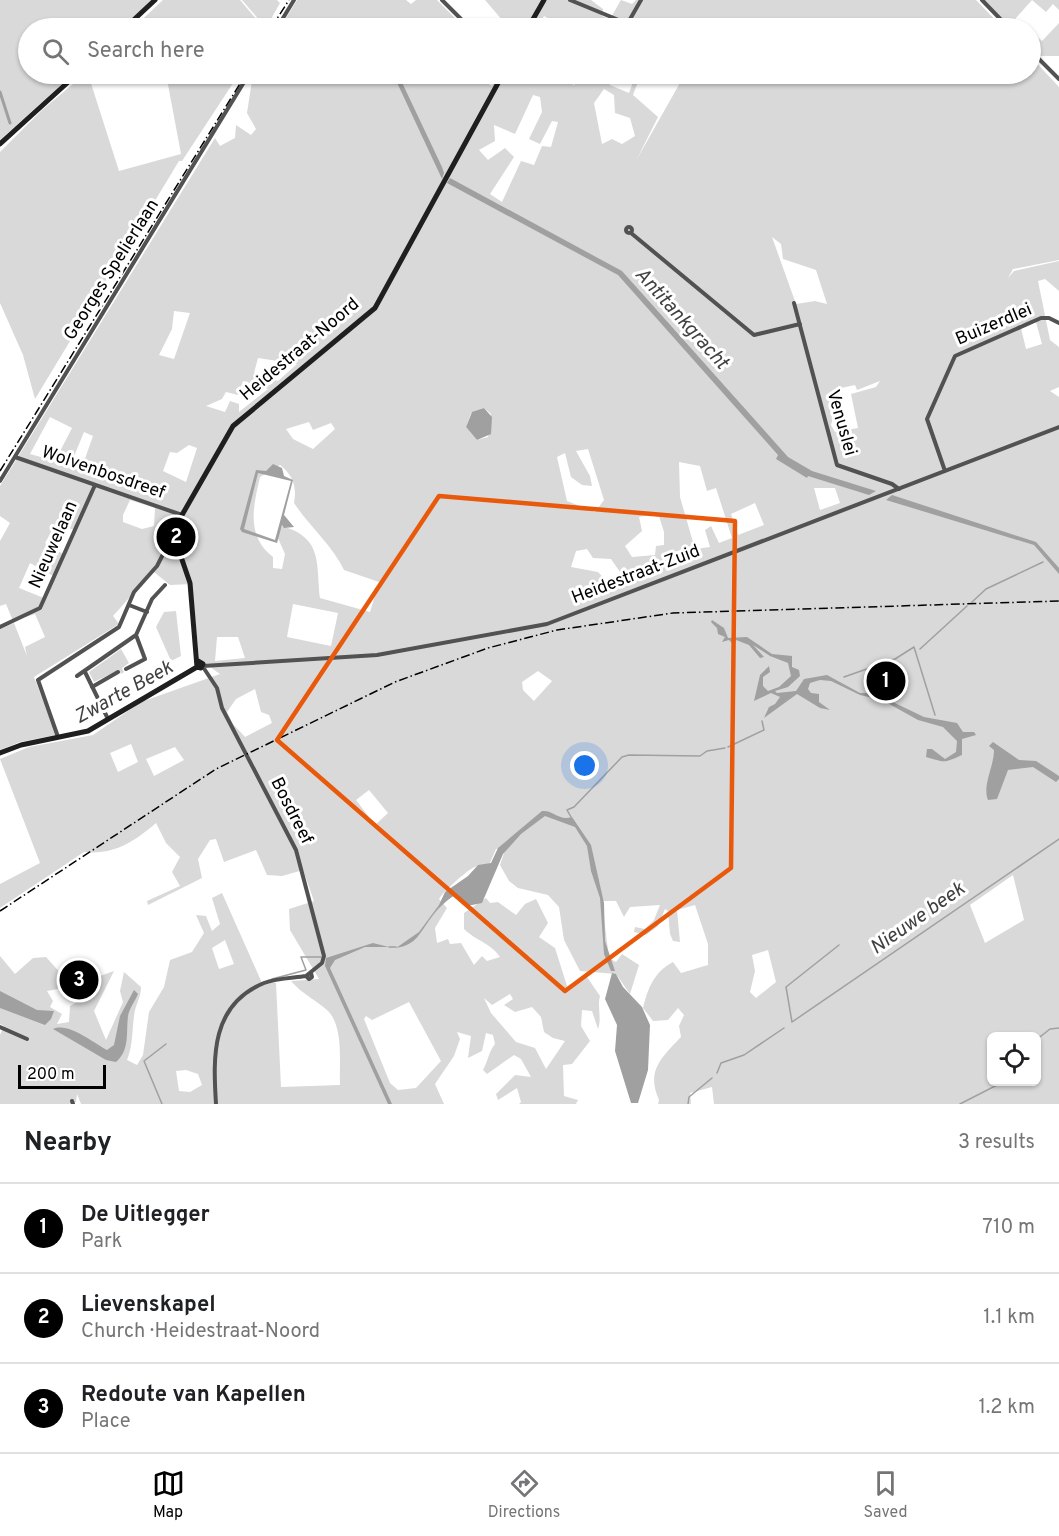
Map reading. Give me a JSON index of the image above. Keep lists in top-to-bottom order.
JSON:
{
  "streets": {
    "street": [
      "Georges Spelierlaan",
      "Buizerdlei",
      "Heidestraat-Noord",
      "Venuslei",
      "Wolvenbosdreef",
      "Nieuwelaan",
      "Heidestraat-Zuid",
      "Bosdreef"
    ]
  },
  "crossings": [
    ["Georges Spelierlaan", "Wolvenbosdreef"],
    ["Buizerdlei", "Heidestraat-Zuid"],
    ["Heidestraat-Noord", "Wolvenbosdreef"],
    ["Heidestraat-Noord", "Heidestraat-Zuid"],
    ["Heidestraat-Noord", "Bosdreef"],
    ["Venuslei", "Heidestraat-Zuid"],
    ["Wolvenbosdreef", "Nieuwelaan"],
    ["Heidestraat-Zuid", "Bosdreef"]
  ],
  "water": ["Antitankgracht", "Zwarte Beek", "Nieuwe beek"],
  "scale_bar": "200 m",
  "page": {
    "search": "Search here",
    "pins": ["2", "1", "3"],
    "scale": "200 m",
    "heading": ["Nearby", "3 results"],
    "list": [
      {
        "mark": "1",
        "name": "De Uitlegger",
        "note": "Park",
        "value": "710 m"
      },
      {
        "mark": "2",
        "name": "Lievenskapel",
        "note": "Church · Heidestraat-Noord",
        "value": "1.1 km"
      },
      {
        "mark": "3",
        "name": "Redoute van Kapellen",
        "note": "Place",
        "value": "1.2 km"
      }
    ],
    "nav": ["Map", "Directions", "Saved"]
  }
}
